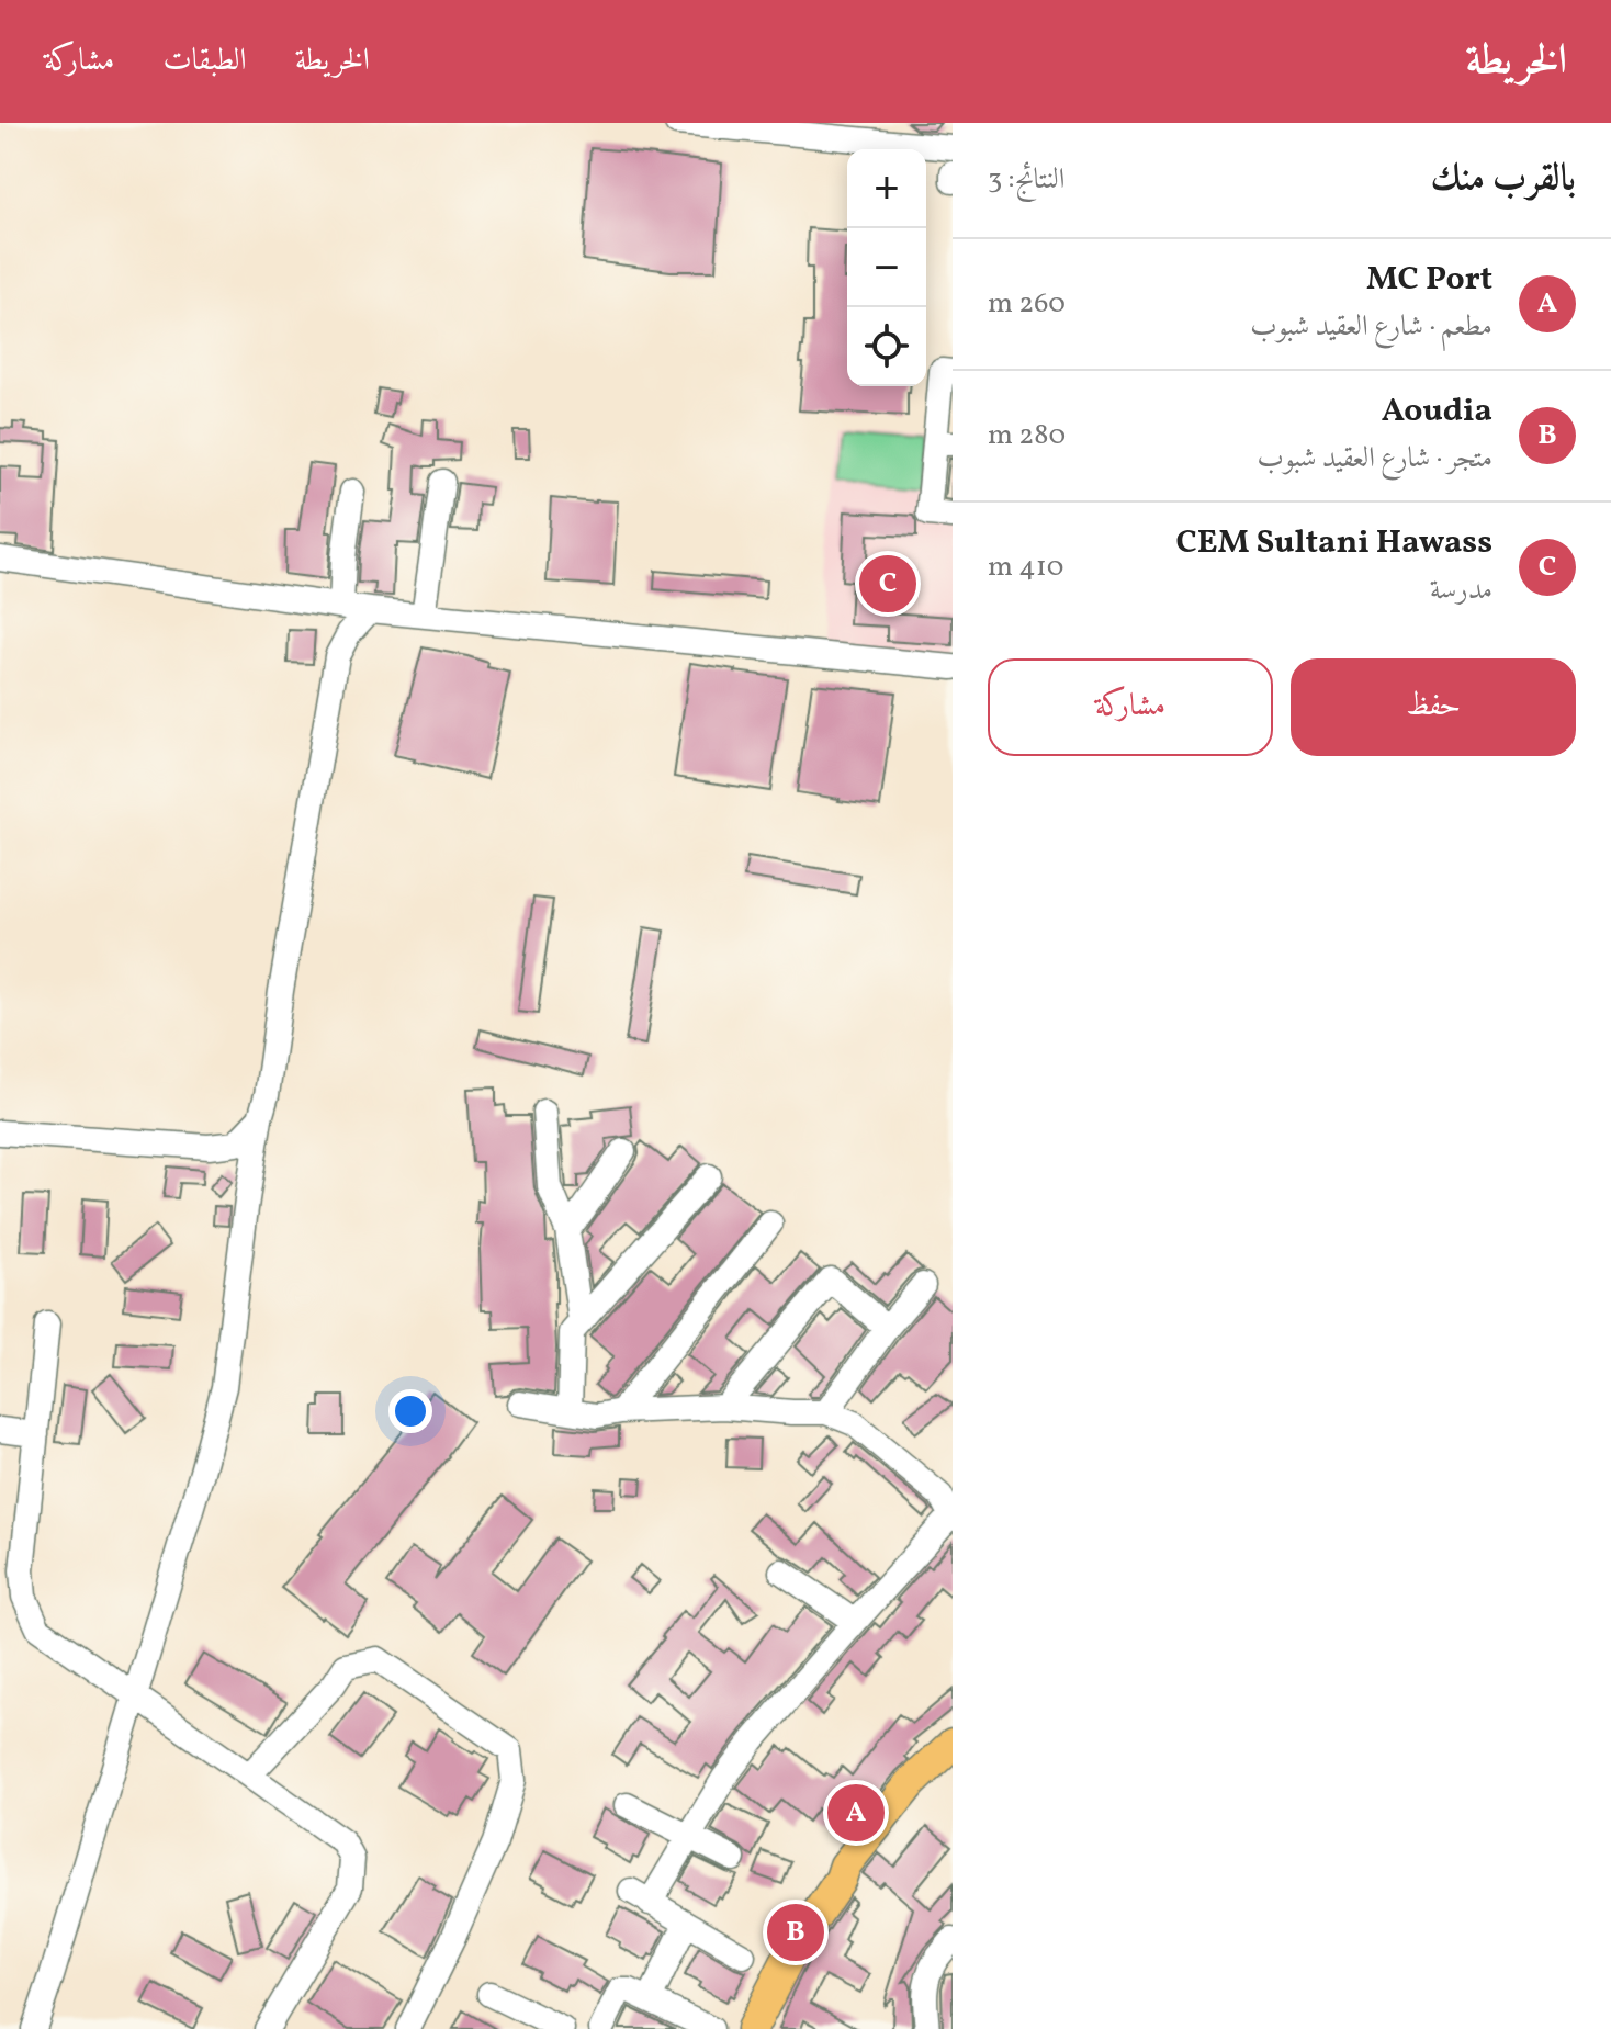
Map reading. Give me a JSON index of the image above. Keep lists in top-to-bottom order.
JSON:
{
  "page": {
    "header": "الخريطة",
    "nav": ["الخريطة", "الطبقات", "مشاركة"],
    "heading": ["بالقرب منك", "النتائج: 3"],
    "map_buttons": ["+", "−"],
    "list": [
      {
        "mark": "A",
        "name": "MC Port",
        "note": "مطعم · شارع العقيد شبوب",
        "value": "260 m"
      },
      {
        "mark": "B",
        "name": "Aoudia",
        "note": "متجر · شارع العقيد شبوب",
        "value": "280 m"
      },
      {
        "mark": "C",
        "name": "CEM Sultani Hawass",
        "note": "مدرسة",
        "value": "410 m"
      }
    ],
    "pins": ["C", "A", "B"],
    "buttons": ["حفظ", "مشاركة"]
  }
}
